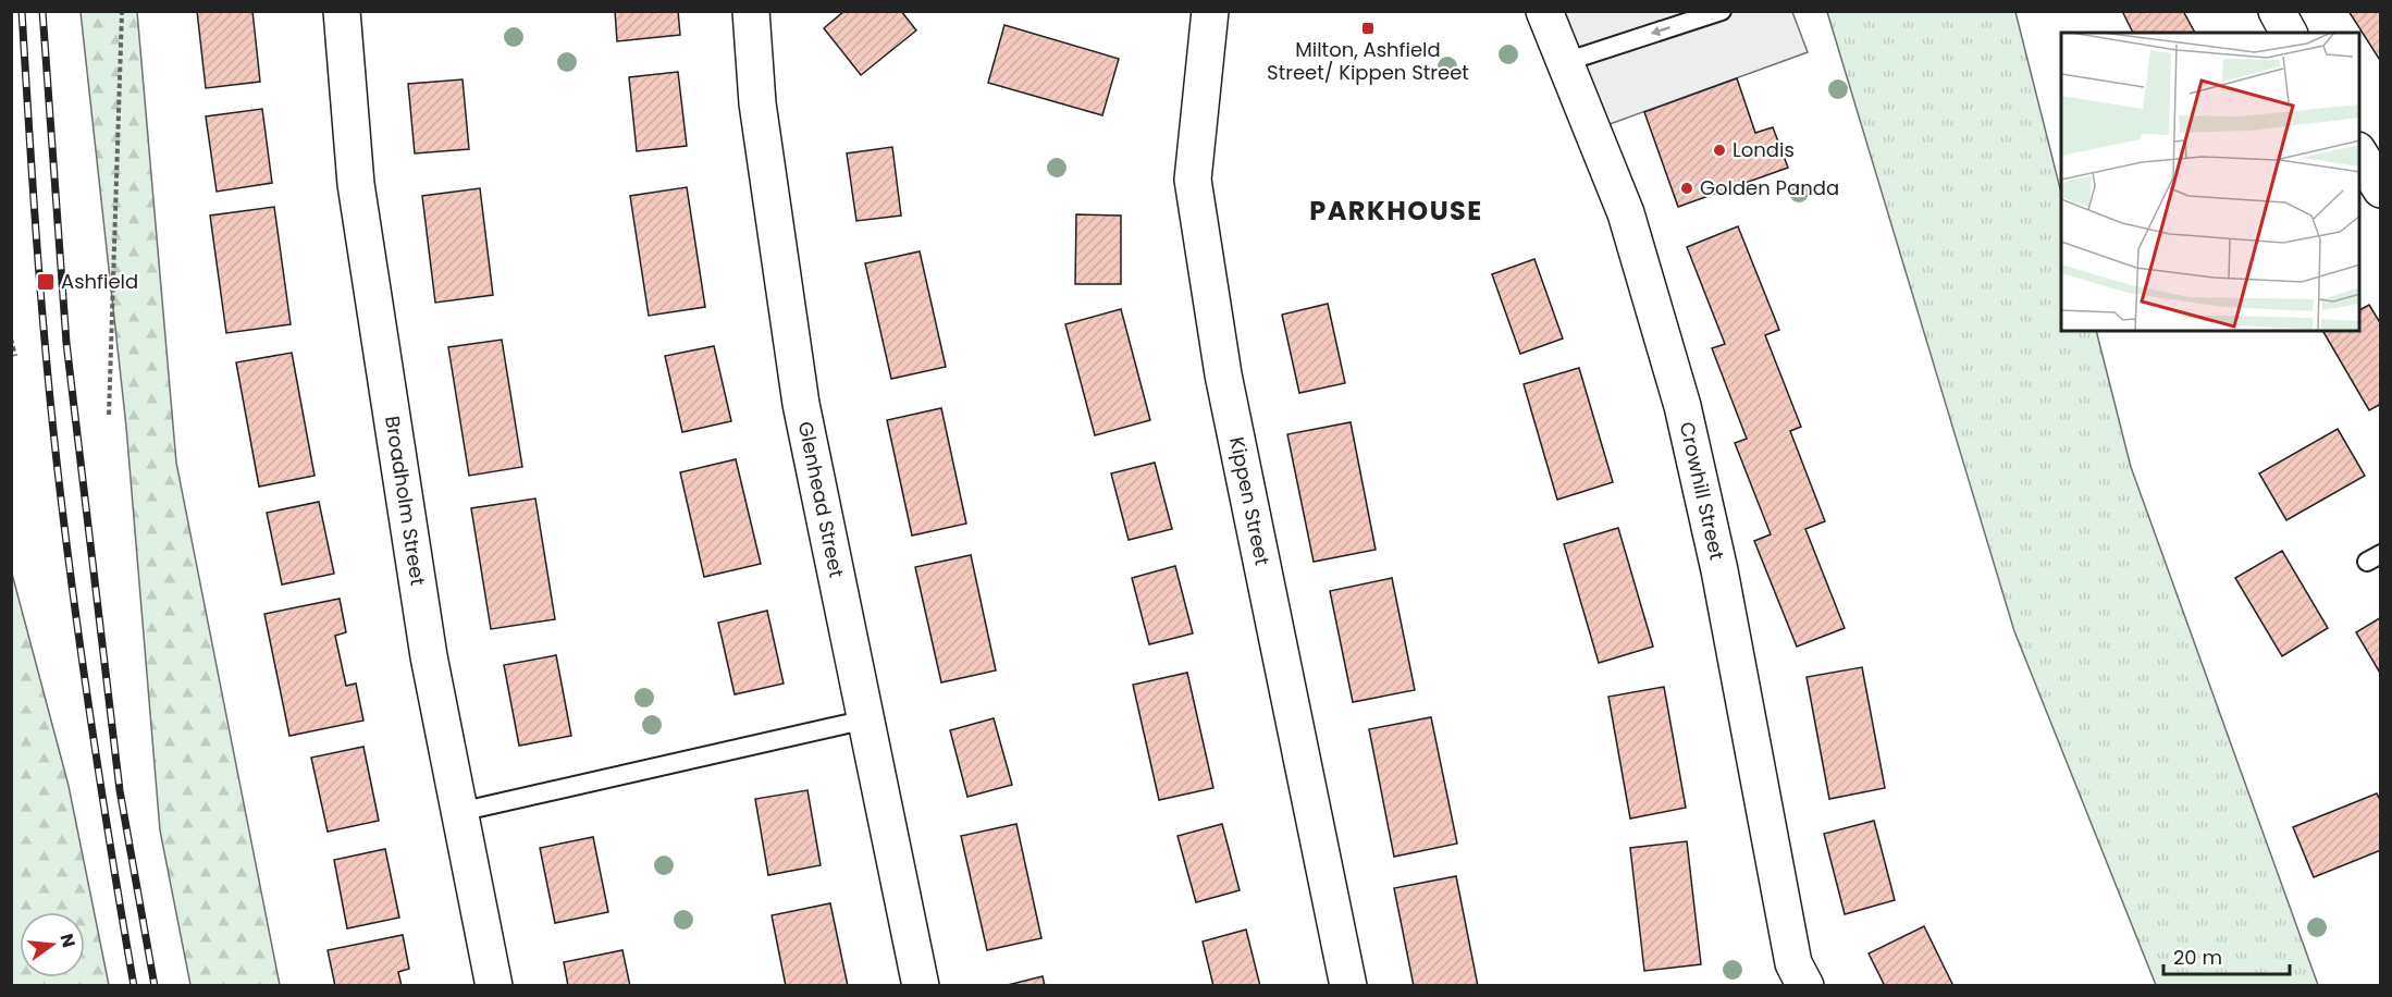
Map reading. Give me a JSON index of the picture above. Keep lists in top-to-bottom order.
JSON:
{
  "streets": {
    "street": [
      "Crowhill Street",
      "Broadholm Street",
      "Glenhead Street",
      "Kippen Street"
    ]
  },
  "districts": ["PARKHOUSE"],
  "places": {
    "transit": ["Milton, Ashfield Street/ Kippen Street", "Ashfield"],
    "other": ["Londis", "Golden Panda"]
  },
  "scale_bar": "20 m",
  "north": "right"
}
